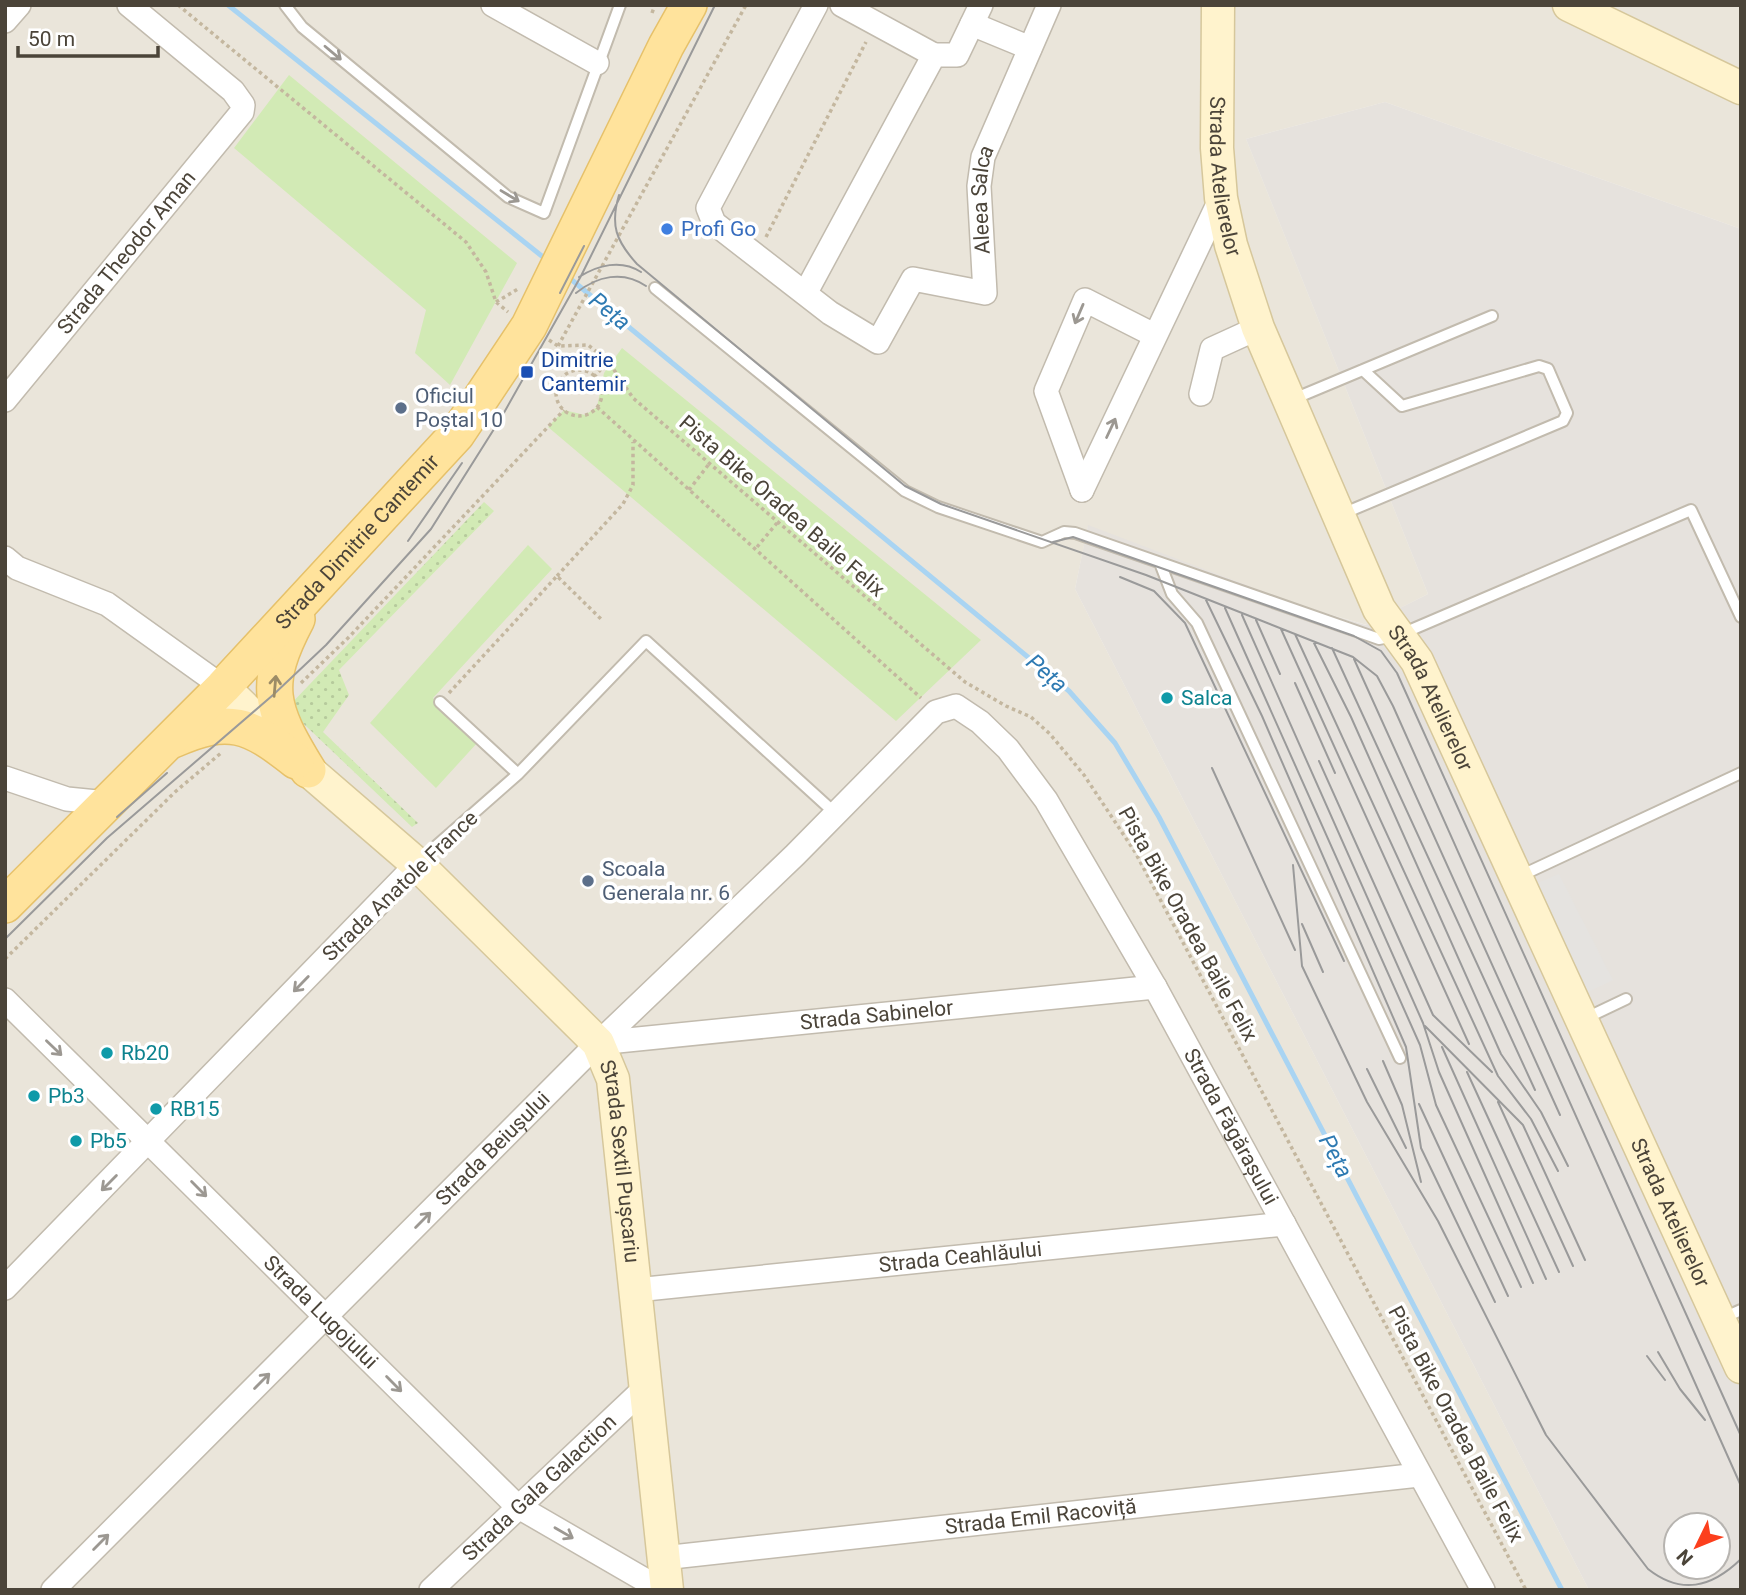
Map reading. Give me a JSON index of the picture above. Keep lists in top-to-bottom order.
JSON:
{
  "streets": {
    "main road": ["Strada Atelierelor", "Strada Dimitrie Cantemir", "Strada Sextil Pușcariu"],
    "street": [
      "Aleea Salca",
      "Strada Theodor Aman",
      "Strada Anatole France",
      "Strada Sabinelor",
      "Strada Făgărașului",
      "Strada Beiușului",
      "Strada Ceahlăului",
      "Strada Lugojului",
      "Strada Gala Galaction",
      "Strada Emil Racoviță"
    ],
    "path": ["Pista Bike Oradea Baile Felix"]
  },
  "crossings": [
    ["Strada Dimitrie Cantemir", "Strada Sextil Pușcariu"],
    ["Strada Anatole France", "Strada Beiușului"],
    ["Strada Anatole France", "Strada Sextil Pușcariu"],
    ["Strada Anatole France", "Strada Lugojului"],
    ["Strada Sabinelor", "Strada Făgărașului"],
    ["Strada Sabinelor", "Strada Beiușului"],
    ["Strada Sabinelor", "Strada Sextil Pușcariu"],
    ["Strada Făgărașului", "Strada Beiușului"],
    ["Strada Făgărașului", "Strada Ceahlăului"],
    ["Strada Făgărașului", "Strada Emil Racoviță"],
    ["Strada Beiușului", "Strada Sextil Pușcariu"],
    ["Strada Beiușului", "Strada Lugojului"],
    ["Strada Sextil Pușcariu", "Strada Ceahlăului"],
    ["Strada Sextil Pușcariu", "Strada Lugojului"],
    ["Strada Sextil Pușcariu", "Strada Gala Galaction"],
    ["Strada Sextil Pușcariu", "Strada Emil Racoviță"],
    ["Strada Lugojului", "Strada Gala Galaction"]
  ],
  "one_way": ["Strada Anatole France", "Strada Beiușului", "Strada Lugojului"],
  "water": ["Peța"],
  "places": {
    "other": [
      "Profi Go",
      "Oficiul Poștal 10",
      "Salca",
      "Scoala Generala nr. 6",
      "Rb20",
      "Pb3",
      "RB15",
      "Pb5"
    ],
    "transit": ["Dimitrie Cantemir"]
  },
  "scale_bar": "50 m",
  "north": "bottom left"
}
